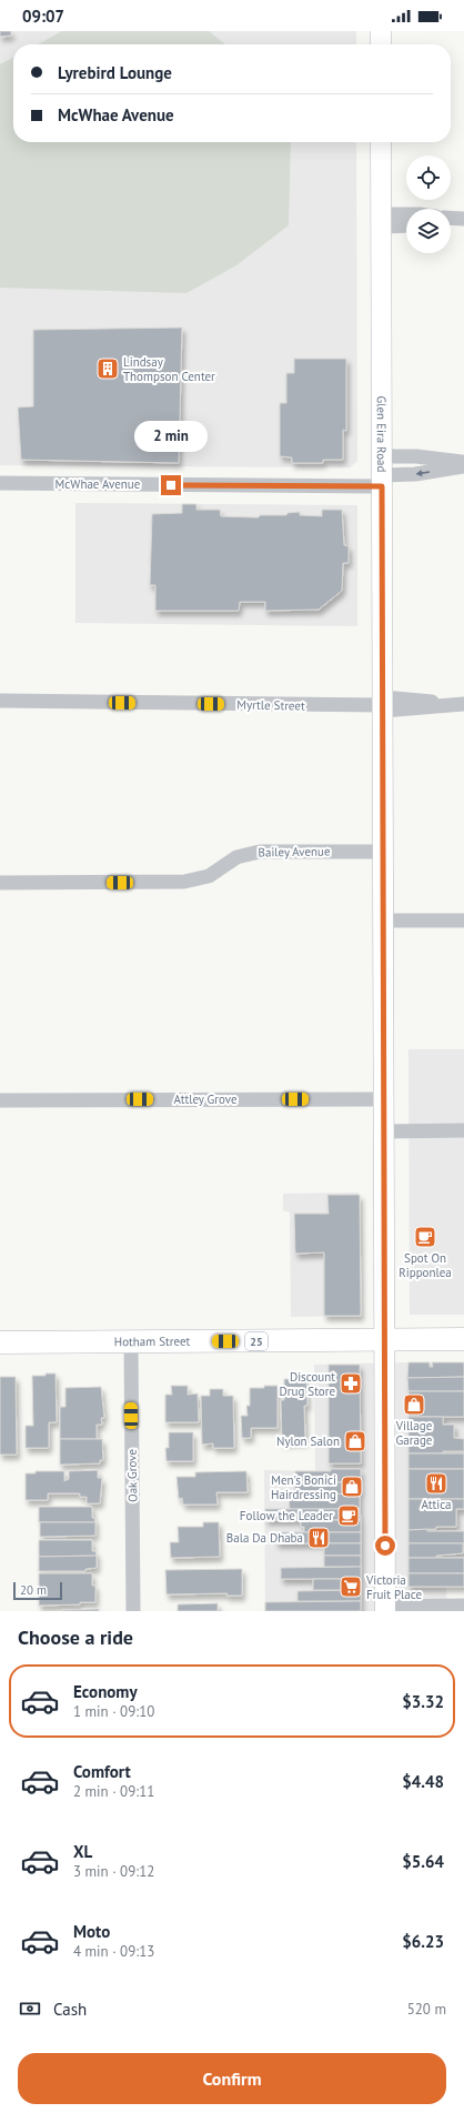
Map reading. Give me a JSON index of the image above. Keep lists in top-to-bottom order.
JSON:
{
  "streets": {
    "main road": ["Glen Eira Road", "Hotham Street", "25"],
    "street": [
      "McWhae Avenue",
      "Myrtle Street",
      "Bailey Avenue",
      "Attley Grove",
      "Oak Grove"
    ]
  },
  "crossings": [
    ["Glen Eira Road", "McWhae Avenue"],
    ["Glen Eira Road", "Myrtle Street"],
    ["Glen Eira Road", "Bailey Avenue"],
    ["Glen Eira Road", "Attley Grove"],
    ["Glen Eira Road", "Hotham Street"],
    ["Hotham Street", "Oak Grove"]
  ],
  "places": {
    "building": ["Lindsay Thompson Center"],
    "cafe": ["Spot On Ripponlea", "Follow the Leader"],
    "pharmacy": ["Discount Drug Store"],
    "shop": ["Village Garage", "Nylon Salon", "Men's Bonici Hairdressing"],
    "restaurant": ["Attica", "Bala Da Dhaba"],
    "supermarket": ["Victoria Fruit Place"]
  },
  "scale_bar": "20 m",
  "page": {
    "status": "09:07",
    "banner": ["Lyrebird Lounge", "McWhae Avenue"],
    "bubble": "2 min",
    "scale": "20 m",
    "heading": "Choose a ride",
    "list": [
      {
        "name": "Economy",
        "note": "1 min · 09:10",
        "value": "$3.32"
      },
      {
        "name": "Comfort",
        "note": "2 min · 09:11",
        "value": "$4.48"
      },
      {
        "name": "XL",
        "note": "3 min · 09:12",
        "value": "$5.64"
      },
      {
        "name": "Moto",
        "note": "4 min · 09:13",
        "value": "$6.23"
      }
    ],
    "pay": ["Cash", "520 m"],
    "buttons": "Confirm"
  }
}
